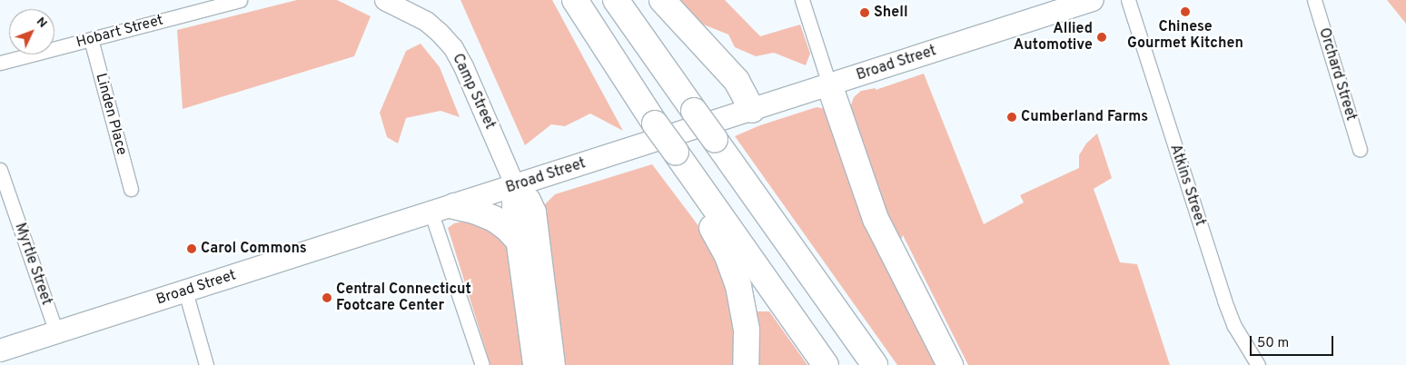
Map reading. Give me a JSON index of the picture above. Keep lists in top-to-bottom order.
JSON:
{
  "streets": {
    "main road": ["Broad Street"],
    "street": [
      "Hobart Street",
      "Orchard Street",
      "Camp Street",
      "Linden Place",
      "Atkins Street",
      "Myrtle Street"
    ]
  },
  "crossings": [
    ["Hobart Street", "Linden Place"],
    ["Broad Street", "Camp Street"],
    ["Broad Street", "Myrtle Street"]
  ],
  "places": [
    "Chinese Gourmet Kitchen",
    "Shell",
    "Allied Automotive",
    "Cumberland Farms",
    "Carol Commons",
    "Central Connecticut Footcare Center"
  ],
  "scale_bar": "50 m",
  "north": "top right"
}
